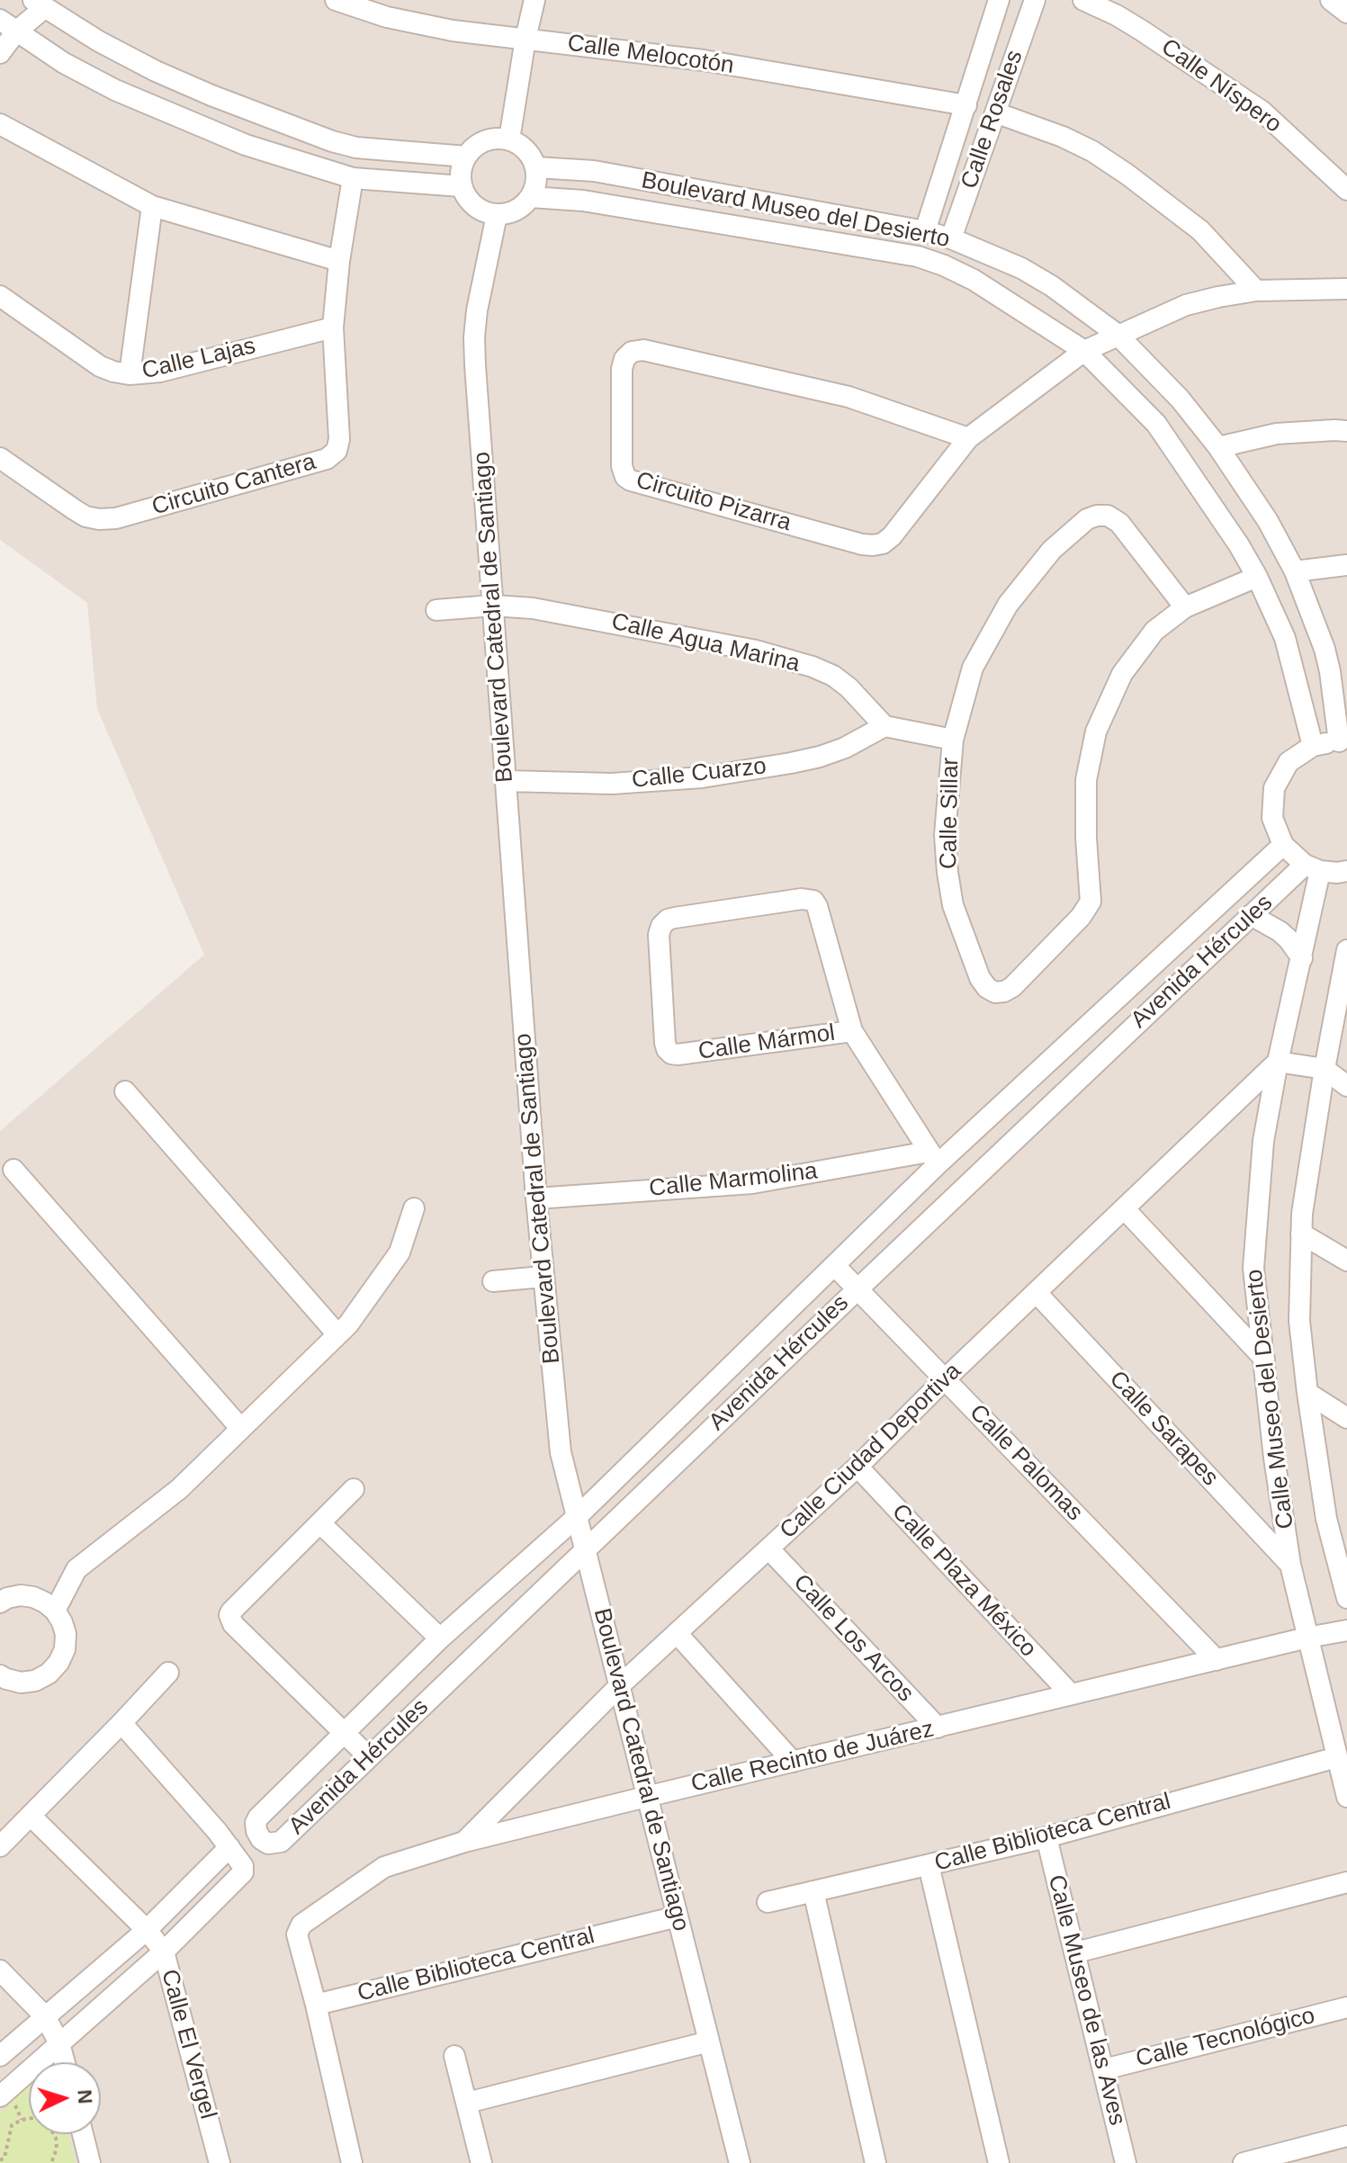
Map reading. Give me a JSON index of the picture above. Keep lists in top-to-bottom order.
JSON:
{
  "streets": {
    "street": [
      "Calle Melocotón",
      "Calle Níspero",
      "Calle Rosales",
      "Boulevard Museo del Desierto",
      "Calle Lajas",
      "Circuito Cantera",
      "Circuito Pizarra",
      "Boulevard Catedral de Santiago",
      "Calle Agua Marina",
      "Calle Cuarzo",
      "Calle Sillar",
      "Avenida Hércules",
      "Calle Mármol",
      "Calle Marmolina",
      "Calle Museo del Desierto",
      "Calle Sarapes",
      "Calle Ciudad Deportiva",
      "Calle Palomas",
      "Calle Plaza México",
      "Calle Los Arcos",
      "Calle Recinto de Juárez",
      "Calle Biblioteca Central",
      "Calle Museo de las Aves",
      "Calle Tecnológico",
      "Calle El Vergel"
    ]
  },
  "crossings": [
    ["Calle Melocotón", "Calle Rosales"],
    ["Calle Rosales", "Boulevard Museo del Desierto"],
    ["Boulevard Museo del Desierto", "Circuito Pizarra"],
    ["Boulevard Museo del Desierto", "Boulevard Catedral de Santiago"],
    ["Boulevard Museo del Desierto", "Calle Sillar"],
    ["Calle Lajas", "Circuito Cantera"],
    ["Boulevard Catedral de Santiago", "Calle Agua Marina"],
    ["Boulevard Catedral de Santiago", "Calle Cuarzo"],
    ["Boulevard Catedral de Santiago", "Avenida Hércules"],
    ["Boulevard Catedral de Santiago", "Calle Marmolina"],
    ["Boulevard Catedral de Santiago", "Calle Ciudad Deportiva"],
    ["Boulevard Catedral de Santiago", "Calle Recinto de Juárez"],
    ["Boulevard Catedral de Santiago", "Calle Biblioteca Central"],
    ["Calle Agua Marina", "Calle Cuarzo"],
    ["Avenida Hércules", "Calle Mármol"],
    ["Avenida Hércules", "Calle Marmolina"],
    ["Avenida Hércules", "Calle Museo del Desierto"],
    ["Avenida Hércules", "Calle Palomas"],
    ["Calle Mármol", "Calle Marmolina"],
    ["Calle Museo del Desierto", "Calle Sarapes"],
    ["Calle Museo del Desierto", "Calle Ciudad Deportiva"],
    ["Calle Museo del Desierto", "Calle Recinto de Juárez"],
    ["Calle Museo del Desierto", "Calle Biblioteca Central"],
    ["Calle Sarapes", "Calle Ciudad Deportiva"],
    ["Calle Ciudad Deportiva", "Calle Palomas"],
    ["Calle Ciudad Deportiva", "Calle Plaza México"],
    ["Calle Ciudad Deportiva", "Calle Los Arcos"],
    ["Calle Ciudad Deportiva", "Calle Recinto de Juárez"],
    ["Calle Palomas", "Calle Recinto de Juárez"],
    ["Calle Plaza México", "Calle Recinto de Juárez"],
    ["Calle Los Arcos", "Calle Recinto de Juárez"],
    ["Calle Recinto de Juárez", "Calle Biblioteca Central"],
    ["Calle Biblioteca Central", "Calle Museo de las Aves"],
    ["Calle Museo de las Aves", "Calle Tecnológico"]
  ],
  "north": "right"
}
